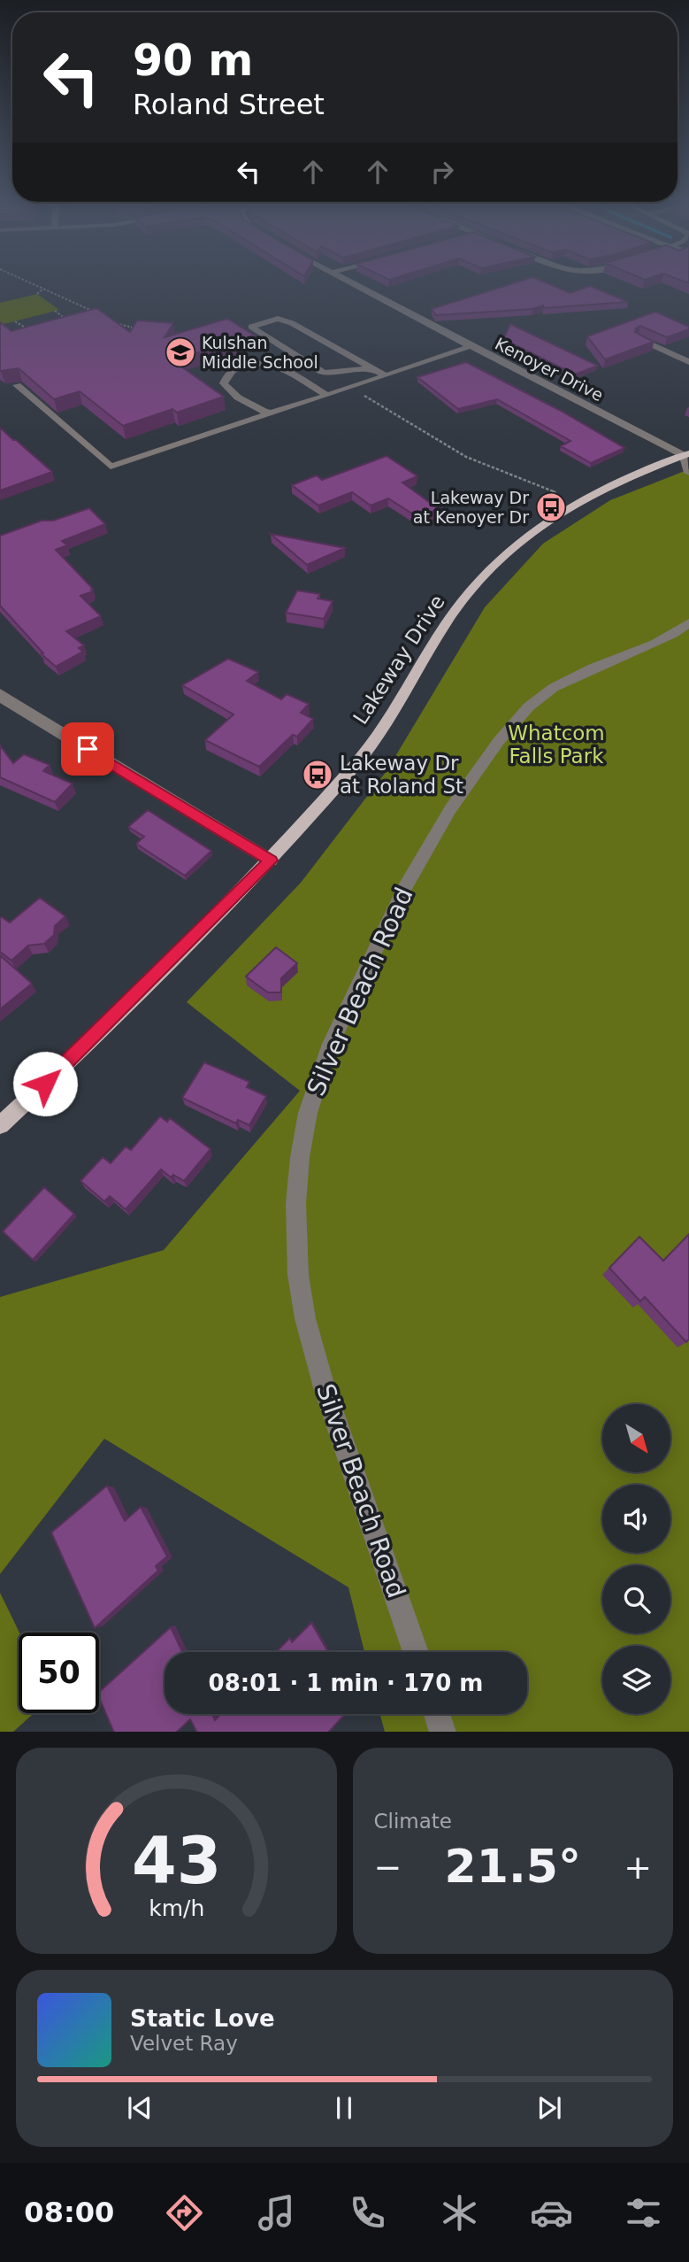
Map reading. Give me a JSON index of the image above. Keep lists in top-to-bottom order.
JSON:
{
  "streets": {
    "main road": ["Lakeway Drive"],
    "street": ["Kenoyer Drive", "Silver Beach Road"]
  },
  "crossings": [
    ["Kenoyer Drive", "Lakeway Drive"]
  ],
  "parks": ["Whatcom Falls Park"],
  "places": {
    "school or university": ["Kulshan Middle School"],
    "bus stop": ["Lakeway Dr at Kenoyer Dr", "Lakeway Dr at Roland St"]
  },
  "north": "bottom right",
  "page": {
    "turn": ["90 m", "Roland Street"],
    "limit": "50",
    "trip": "08:01 · 1 min · 170 m",
    "tile": "Climate",
    "heat": ["−", "21.5°", "+"],
    "song": ["Static Love", "Velvet Ray"],
    "tabs": "08:00",
    "gauge": ["43", "km/h"]
  }
}
